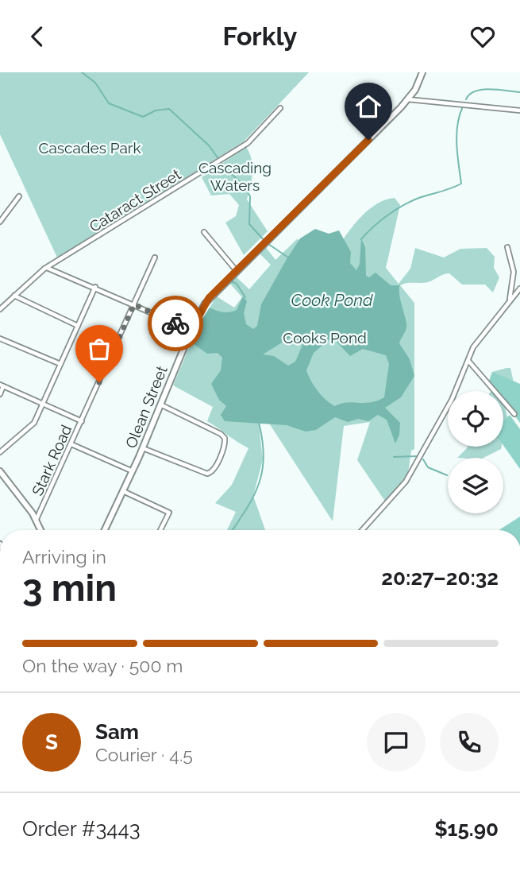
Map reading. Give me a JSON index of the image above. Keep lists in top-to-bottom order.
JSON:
{
  "streets": {
    "street": ["Cataract Street", "Olean Street", "Stark Road"]
  },
  "water": ["Cook Pond"],
  "parks": ["Cascades Park", "Cascading Waters", "Cooks Pond"],
  "page": {
    "header": "Forkly",
    "heading": ["3 min", "Arriving in", "20:27–20:32"],
    "panel": [
      "Sam",
      "Courier · 4.5",
      "Order #3443",
      "$15.90"
    ],
    "bar": "On the way · 500 m",
    "round": "S"
  }
}
